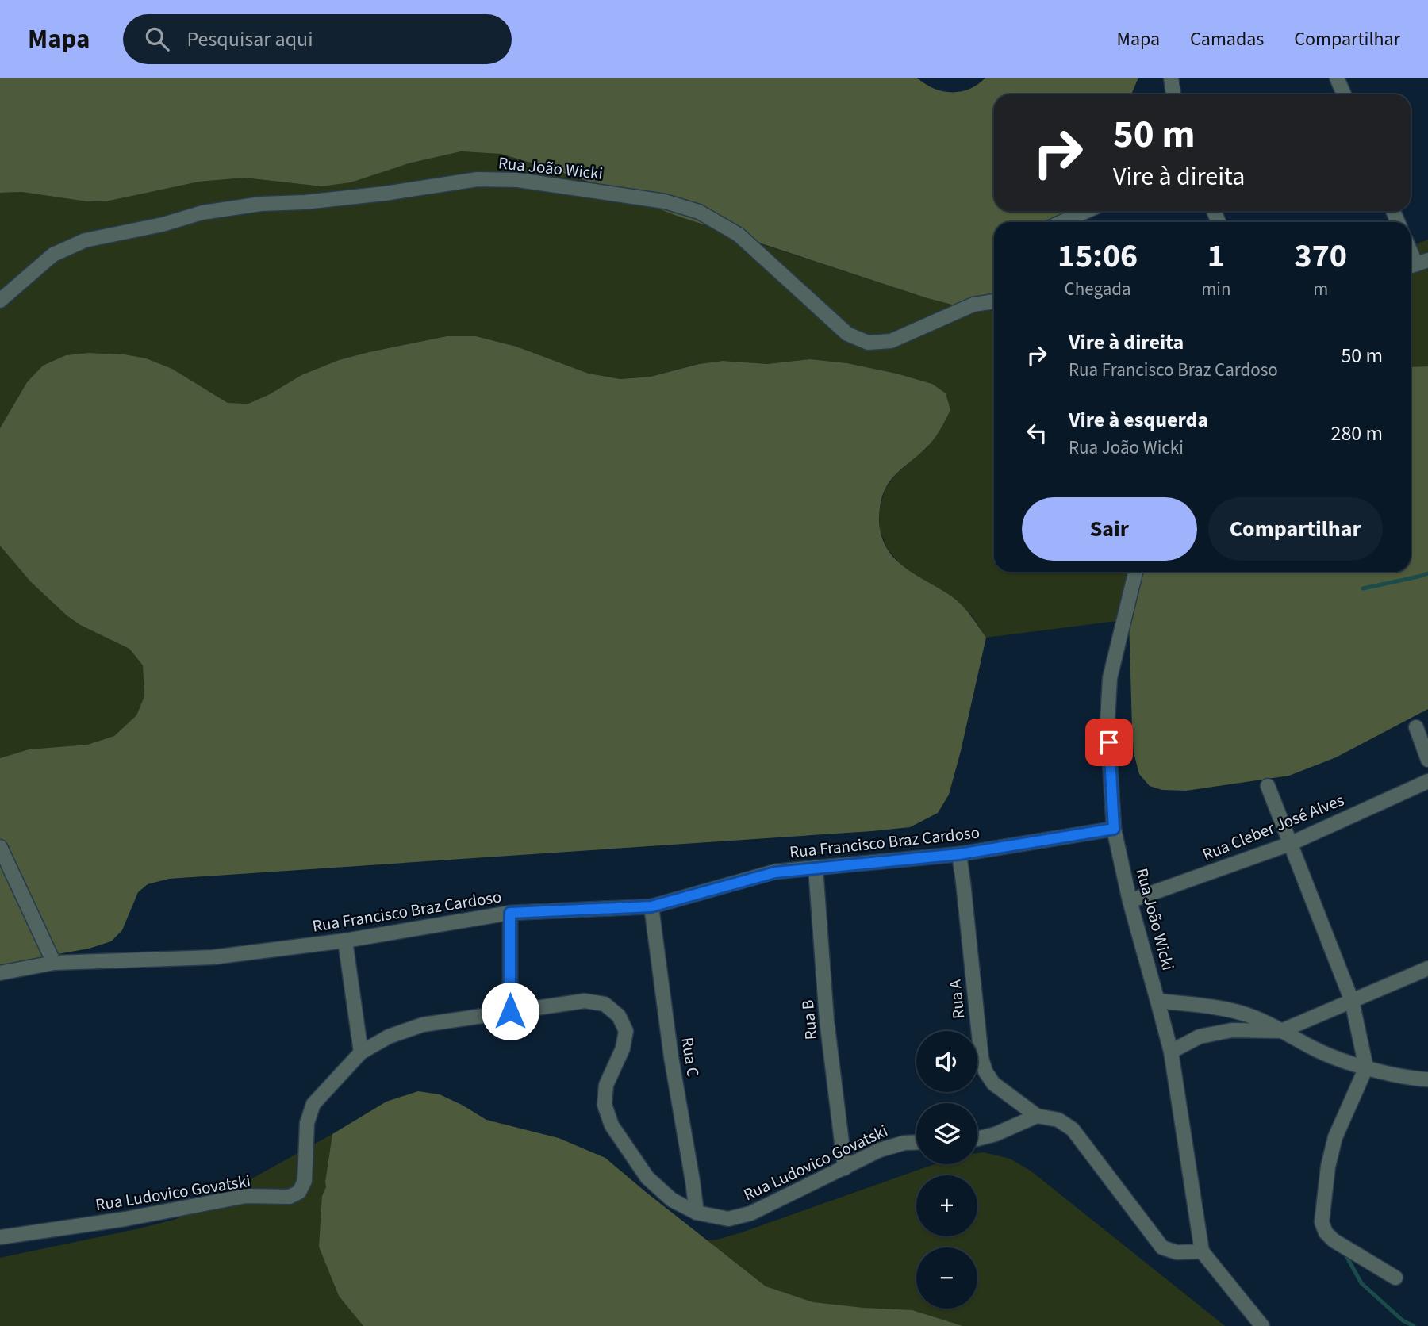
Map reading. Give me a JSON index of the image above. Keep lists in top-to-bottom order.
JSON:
{
  "streets": {
    "street": [
      "Rua João Wicki",
      "Rua Cleber José Alves",
      "Rua Francisco Braz Cardoso",
      "Rua A",
      "Rua B",
      "Rua C",
      "Rua Ludovico Govatski"
    ]
  },
  "crossings": [
    ["Rua João Wicki", "Rua Cleber José Alves"],
    ["Rua João Wicki", "Rua Francisco Braz Cardoso"],
    ["Rua Francisco Braz Cardoso", "Rua A"],
    ["Rua Francisco Braz Cardoso", "Rua B"],
    ["Rua Francisco Braz Cardoso", "Rua C"],
    ["Rua B", "Rua Ludovico Govatski"],
    ["Rua C", "Rua Ludovico Govatski"]
  ],
  "page": {
    "header": "Mapa",
    "search": "Pesquisar aqui",
    "nav": ["Mapa", "Camadas", "Compartilhar"],
    "turn": ["50 m", "Vire à direita"],
    "eta": [
      "15:06",
      "Chegada",
      "1",
      "min",
      "370",
      "m"
    ],
    "list": [
      {
        "name": "Vire à direita",
        "note": "Rua Francisco Braz Cardoso",
        "value": "50 m"
      },
      {
        "name": "Vire à esquerda",
        "note": "Rua João Wicki",
        "value": "280 m"
      }
    ],
    "buttons": ["Sair", "Compartilhar"],
    "map_buttons": ["+", "−"]
  }
}
